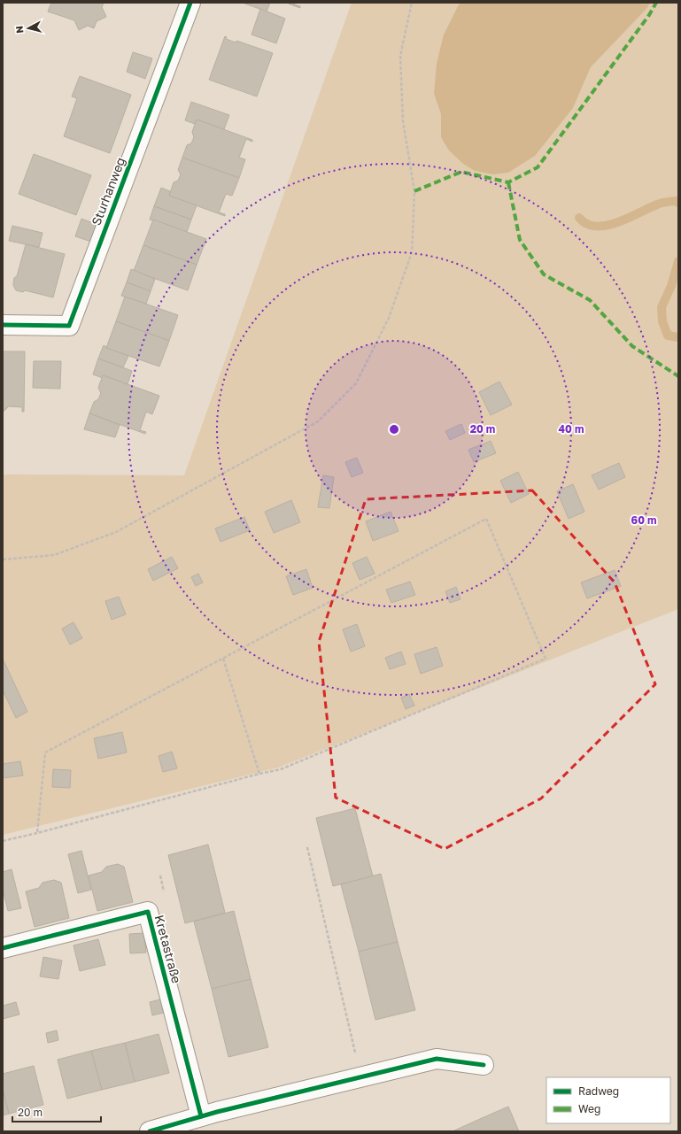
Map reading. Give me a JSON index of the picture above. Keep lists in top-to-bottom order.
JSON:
{
  "streets": {
    "street": ["Sturhanweg", "Kretastraße"]
  },
  "legend": ["Radweg", "Weg"],
  "scale_bar": "20 m",
  "north": "left",
  "rings": ["20 m", "40 m", "60 m"]
}
